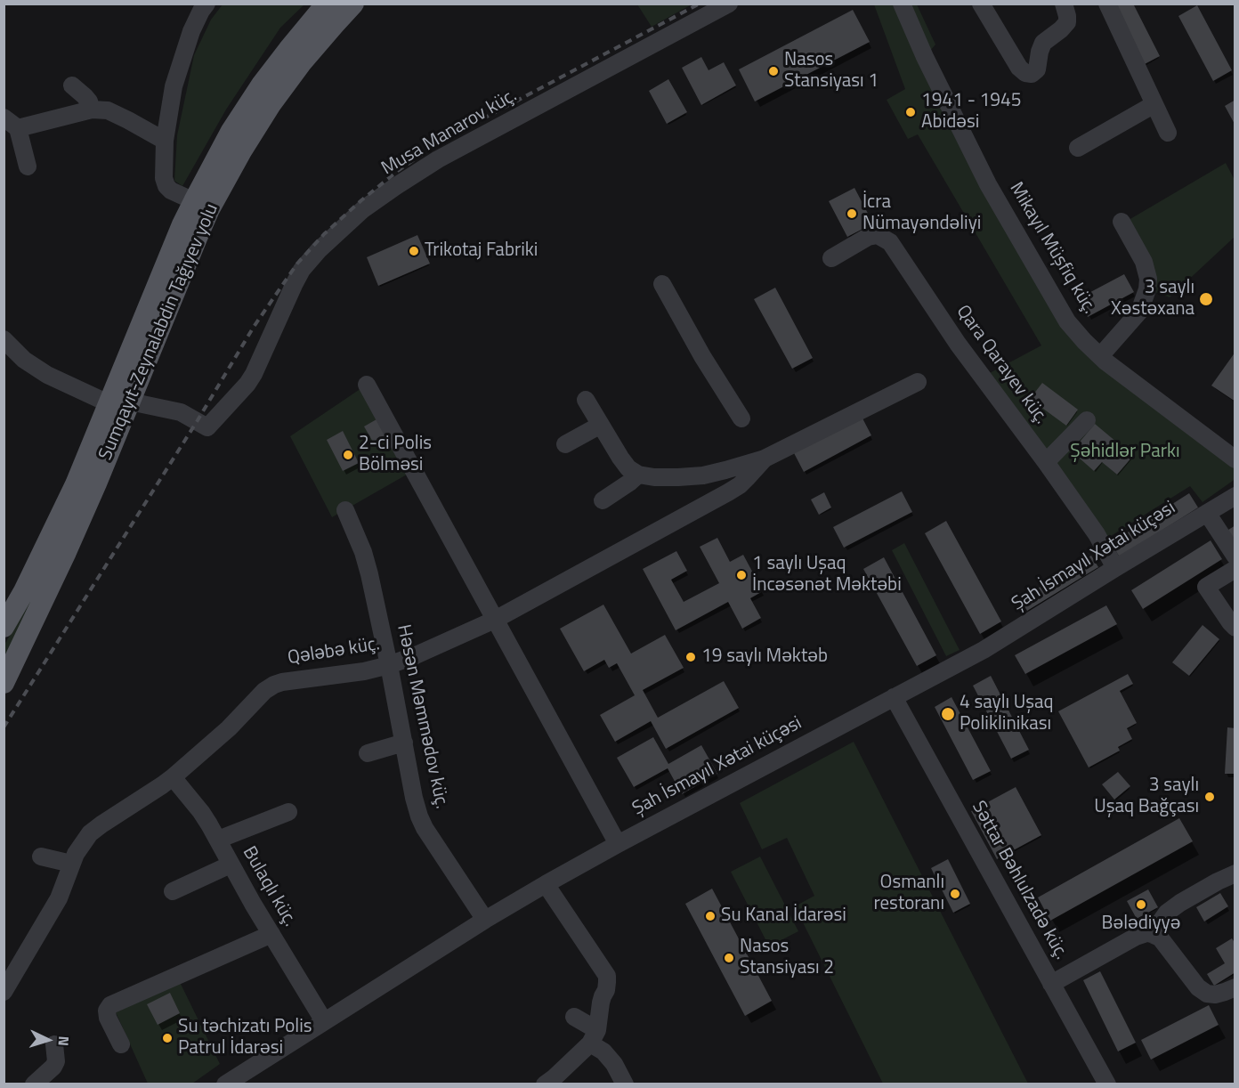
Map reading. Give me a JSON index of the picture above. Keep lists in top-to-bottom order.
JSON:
{
  "streets": {
    "main road": ["Sumqayıt-Zeynalabdin Tağıyev yolu"],
    "street": [
      "Musa Manarov küç.",
      "Mikayıl Müşfiq küç.",
      "Qara Qarayev küç.",
      "Şah İsmayıl Xətai küçəsi",
      "Qələbə küç.",
      "Həsən Məmmədov küç.",
      "Səttar Bəhlulzadə küç.",
      "Bulaqlı küç."
    ]
  },
  "crossings": [
    ["Musa Manarov küç.", "Sumqayıt-Zeynalabdin Tağıyev yolu"],
    ["Qara Qarayev küç.", "Şah İsmayıl Xətai küçəsi"],
    ["Şah İsmayıl Xətai küçəsi", "Həsən Məmmədov küç."],
    ["Şah İsmayıl Xətai küçəsi", "Səttar Bəhlulzadə küç."],
    ["Şah İsmayıl Xətai küçəsi", "Bulaqlı küç."],
    ["Qələbə küç.", "Həsən Məmmədov küç."],
    ["Qələbə küç.", "Bulaqlı küç."]
  ],
  "parks": ["Şəhidlər Parkı"],
  "places": [
    "Nasos Stansiyası 1",
    "1941 - 1945 Abidəsi",
    "İcra Nümayəndəliyi",
    "Trikotaj Fabriki",
    "3 saylı Xəstəxana",
    "2-ci Polis Bölməsi",
    "1 saylı Uşaq İncəsənət Məktəbi",
    "19 saylı Məktəb",
    "4 saylı Uşaq Poliklinikası",
    "3 saylı Uşaq Bağçası",
    "Osmanlı restoranı",
    "Bələdiyyə",
    "Su Kanal İdarəsi",
    "Nasos Stansiyası 2",
    "Su təchizatı Polis Patrul İdarəsi"
  ],
  "north": "right"
}
